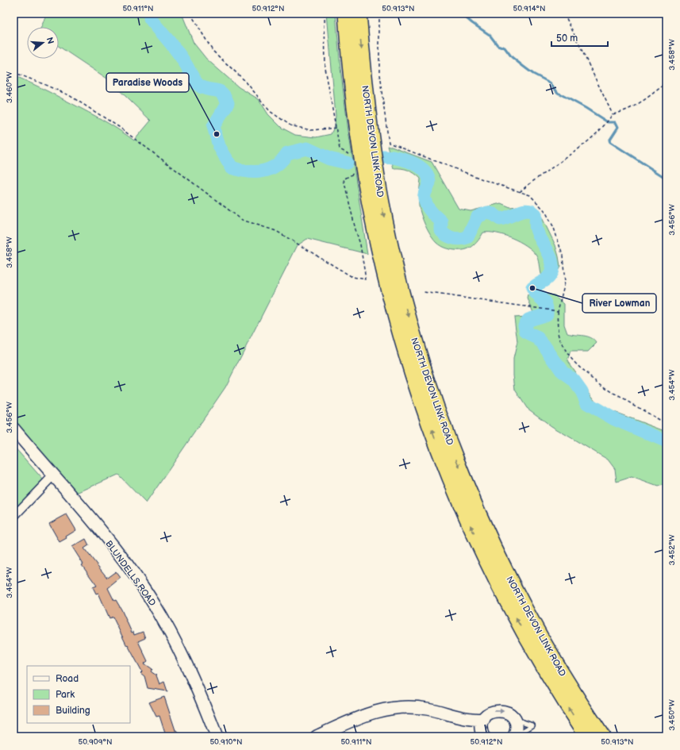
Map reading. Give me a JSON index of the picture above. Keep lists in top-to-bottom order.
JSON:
{
  "streets": {
    "highway": ["NORTH DEVON LINK ROAD"],
    "street": ["BLUNDELLS ROAD"]
  },
  "places": ["Paradise Woods", "River Lowman"],
  "legend": ["Road", "Park", "Building"],
  "scale_bar": "50 m",
  "north": "right",
  "coordinates": [
    "50.911°N",
    "50.912°N",
    "50.913°N",
    "50.914°N",
    "3.458°W",
    "3.460°W",
    "3.456°W",
    "3.454°W",
    "3.452°W",
    "3.450°W",
    "50.909°N",
    "50.910°N"
  ]
}
